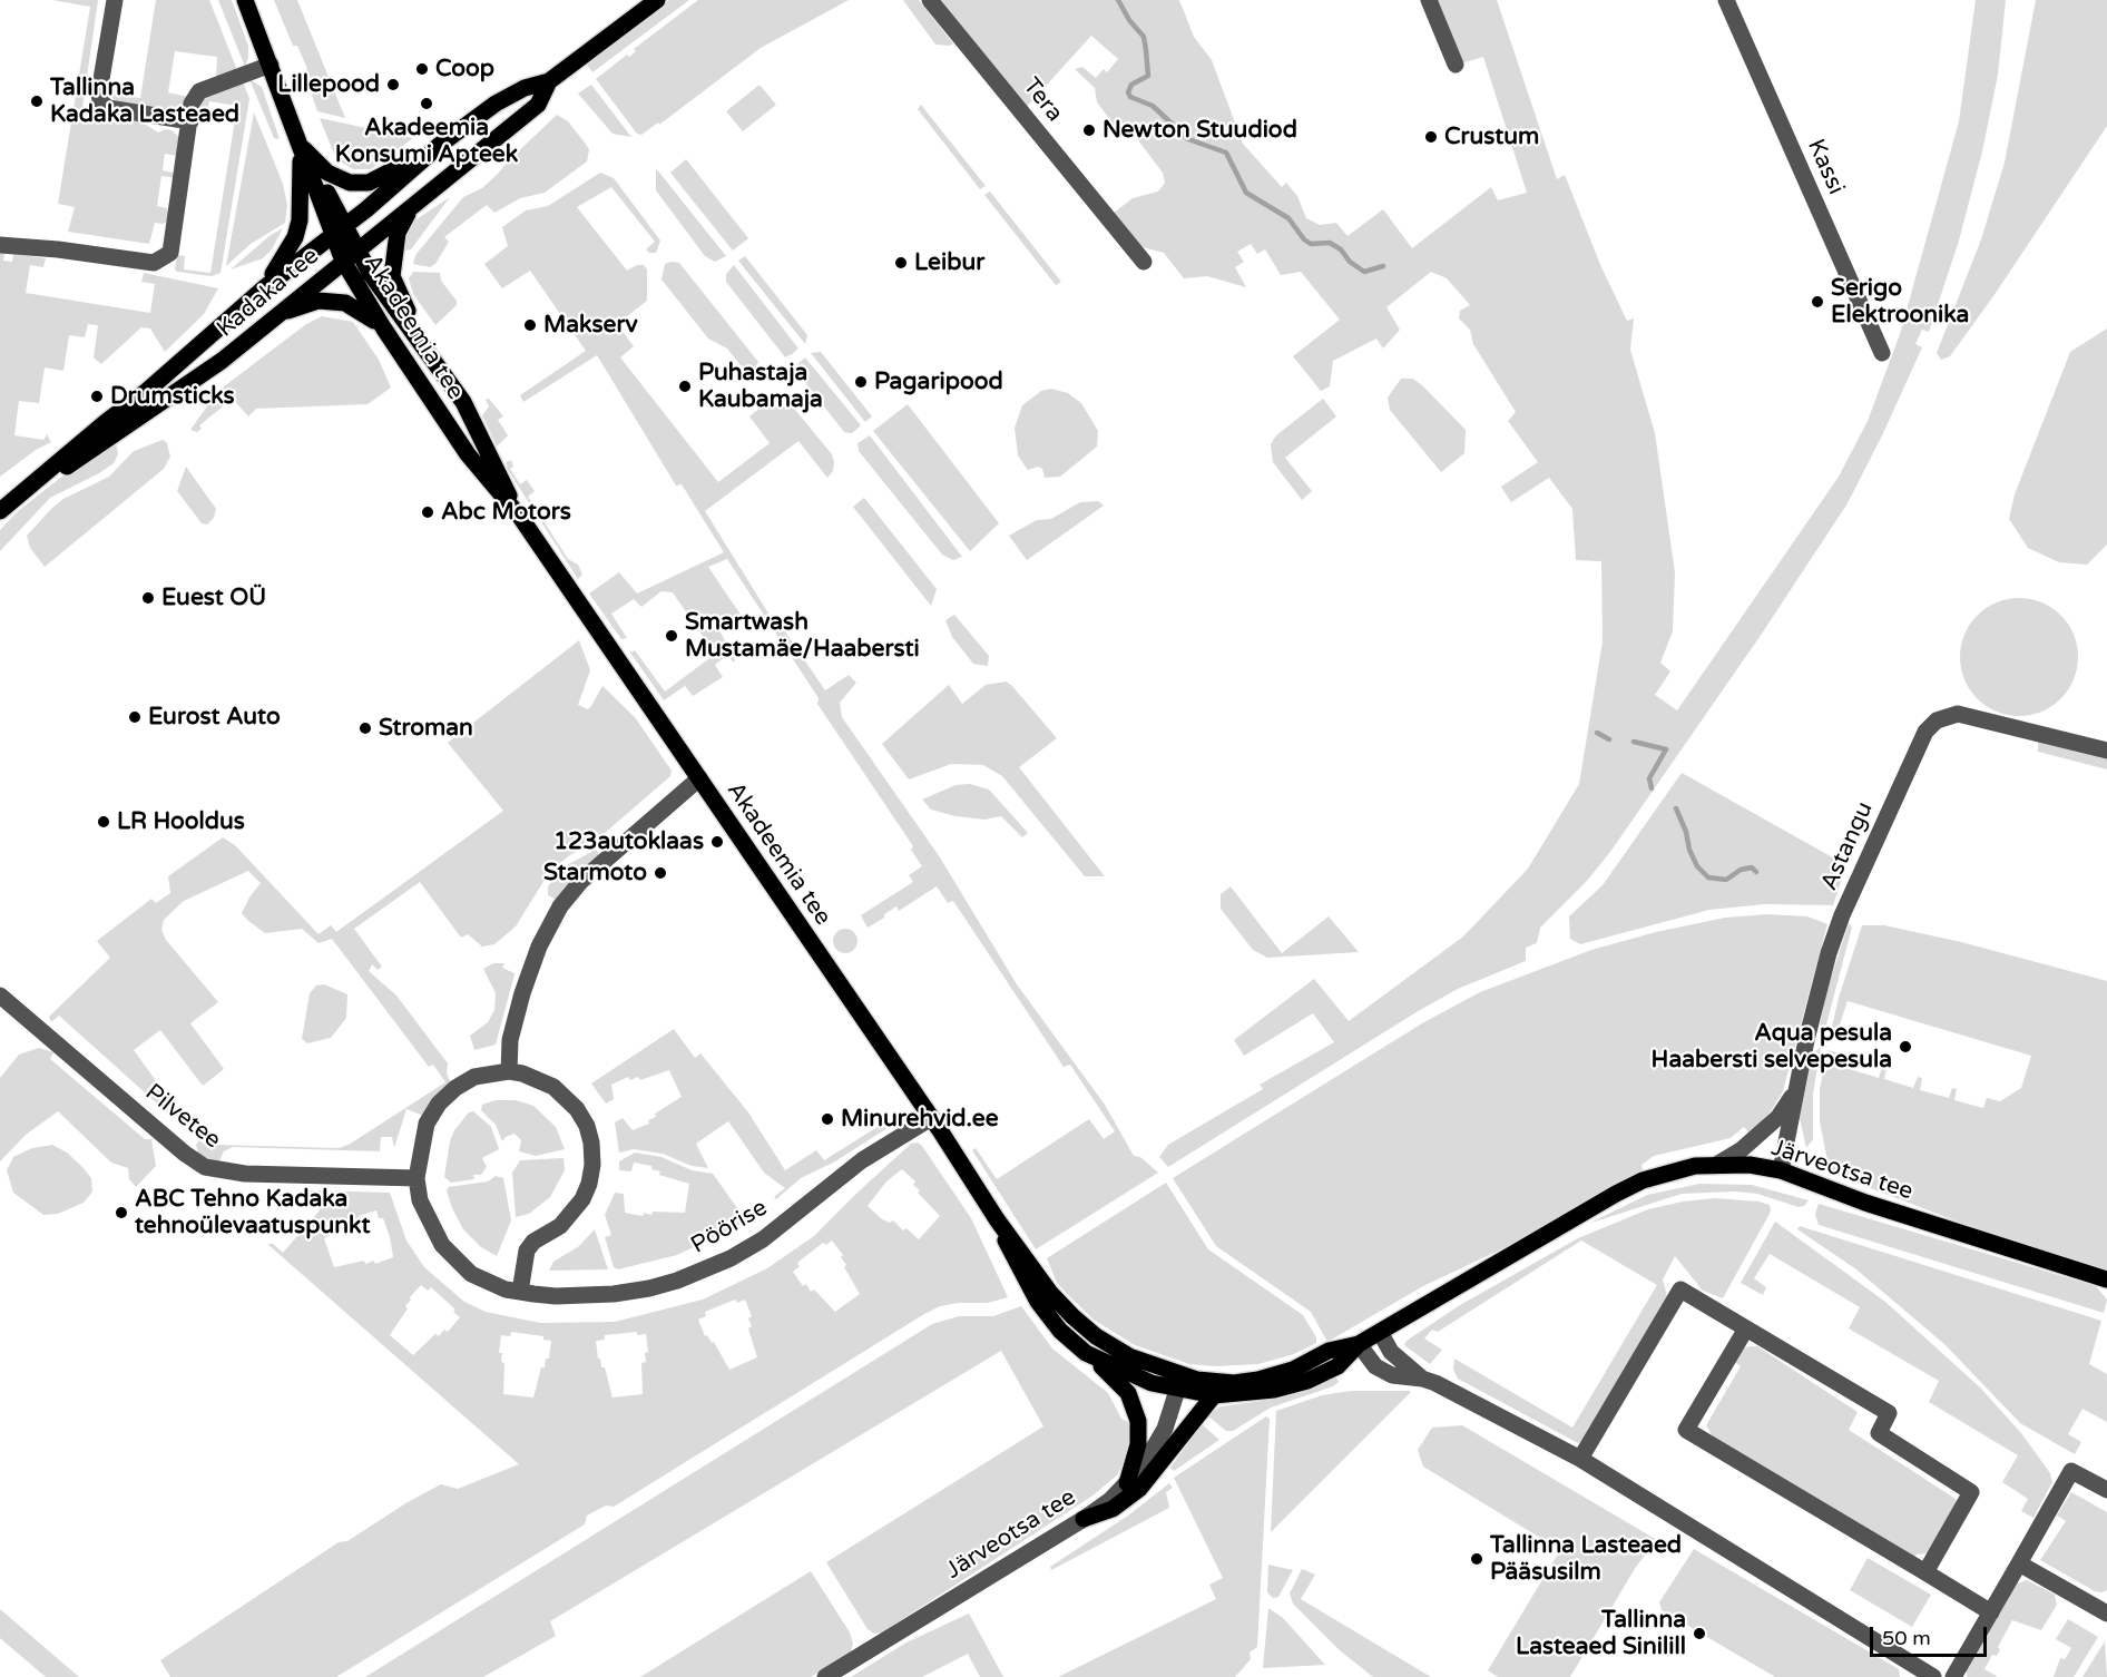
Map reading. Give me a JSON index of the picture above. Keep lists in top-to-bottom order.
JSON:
{
  "streets": {
    "main road": ["Kadaka tee", "Akadeemia tee", "Järveotsa tee"],
    "street": [
      "Tera",
      "Kassi",
      "Astangu",
      "Pilvetee",
      "Pöörise"
    ]
  },
  "crossings": [
    ["Kadaka tee", "Akadeemia tee"],
    ["Akadeemia tee", "Järveotsa tee"],
    ["Akadeemia tee", "Pöörise"],
    ["Astangu", "Järveotsa tee"],
    ["Pilvetee", "Pöörise"]
  ],
  "places": [
    "Coop",
    "Lillepood",
    "Tallinna Kadaka Lasteaed",
    "Akadeemia Konsumi Apteek",
    "Newton Stuudiod",
    "Crustum",
    "Leibur",
    "Serigo Elektroonika",
    "Makserv",
    "Pagaripood",
    "Puhastaja Kaubamaja",
    "Drumsticks",
    "Abc Motors",
    "Euest OÜ",
    "Smartwash Mustamäe/Haabersti",
    "Eurost Auto",
    "Stroman",
    "LR Hooldus",
    "123autoklaas",
    "Starmoto",
    "Aqua pesula Haabersti selvepesula",
    "Minurehvid.ee",
    "ABC Tehno Kadaka tehnoülevaatuspunkt",
    "Tallinna Lasteaed Pääsusilm",
    "Tallinna Lasteaed Sinilill"
  ],
  "scale_bar": "50 m"
}
